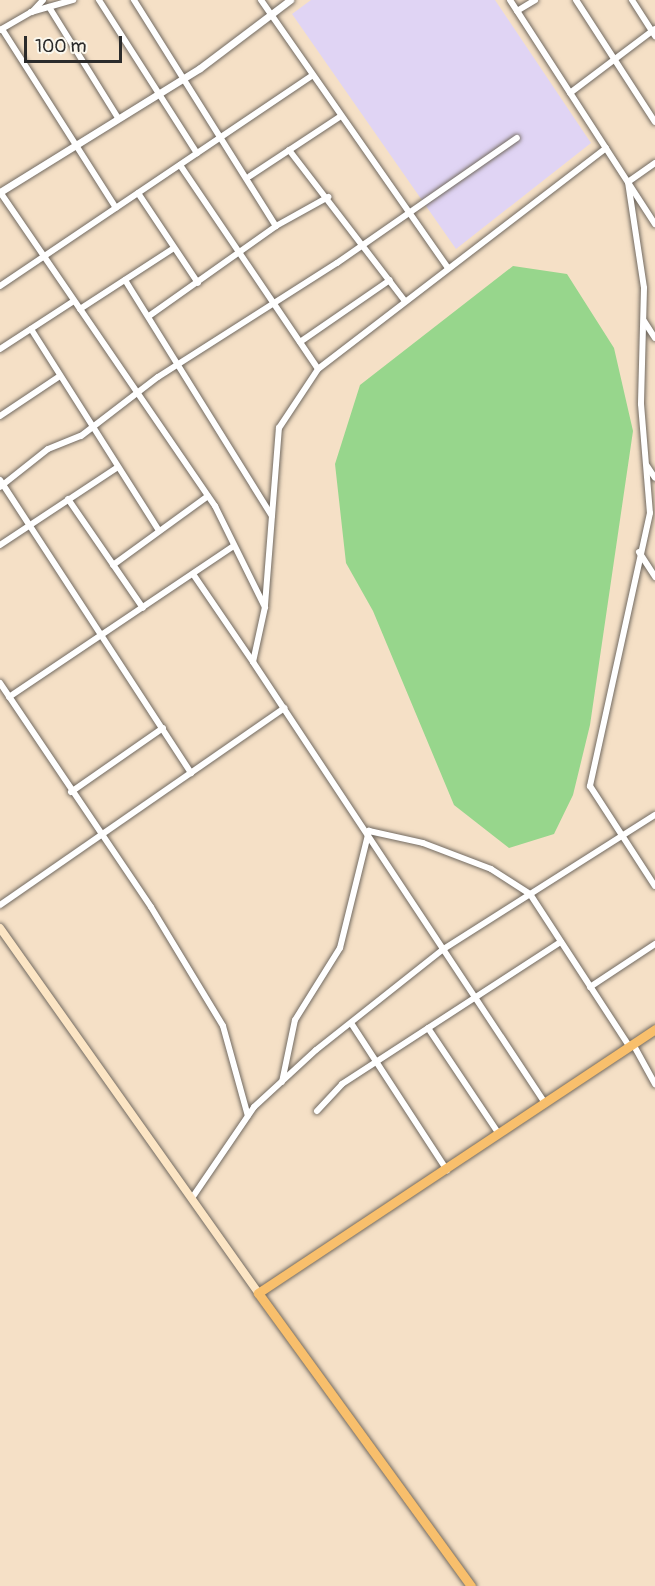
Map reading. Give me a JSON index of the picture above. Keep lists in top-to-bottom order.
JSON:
{
  "scale_bar": "100 m"
}
